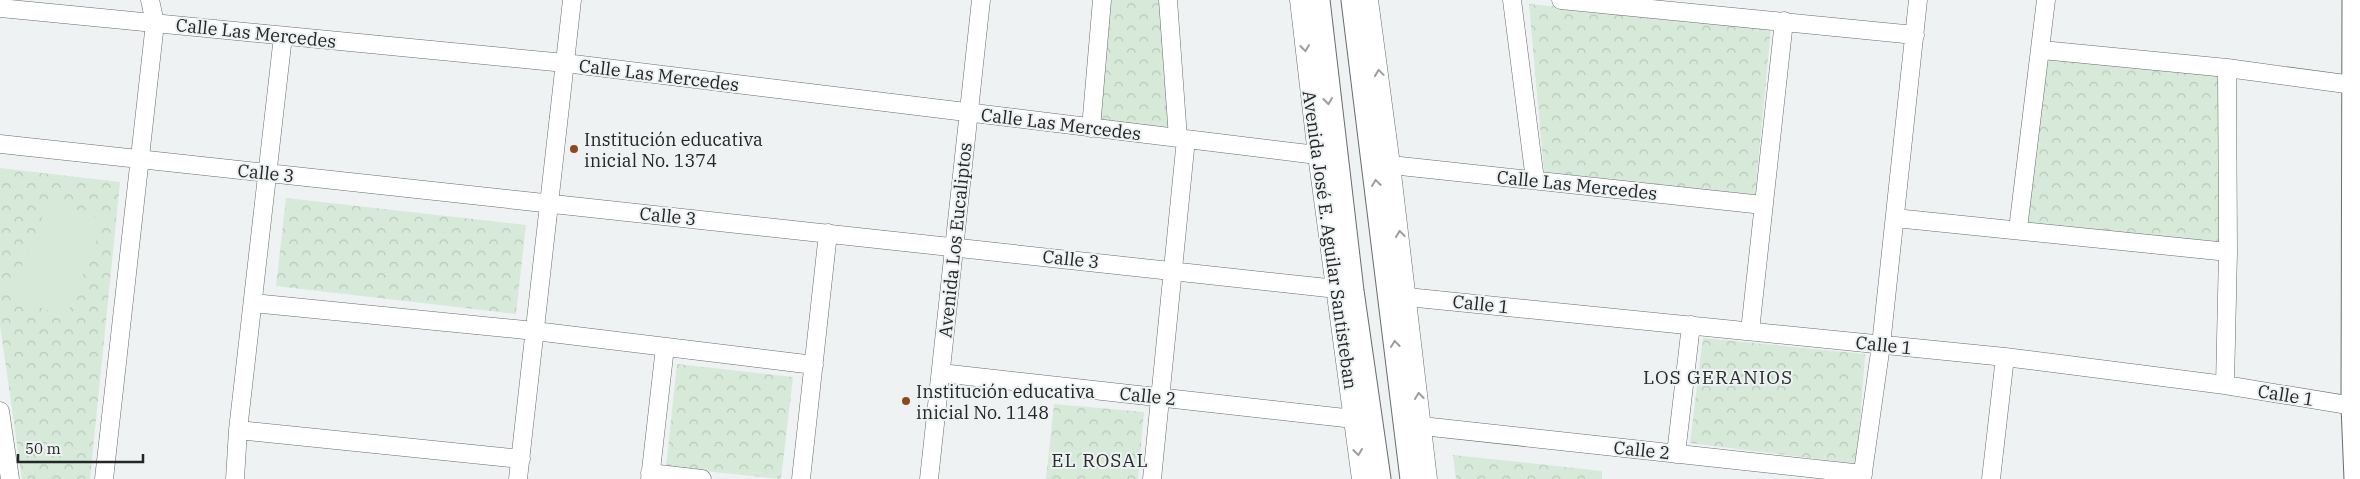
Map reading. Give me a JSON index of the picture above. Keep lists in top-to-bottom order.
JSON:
{
  "streets": {
    "main road": ["Avenida José E. Aguilar Santisteban"],
    "street": [
      "Calle Las Mercedes",
      "Calle 3",
      "Avenida Los Eucaliptos",
      "Calle 1",
      "Calle 2"
    ]
  },
  "crossings": [
    ["Calle Las Mercedes", "Avenida Los Eucaliptos"],
    ["Calle Las Mercedes", "Avenida José E. Aguilar Santisteban"],
    ["Calle 3", "Avenida Los Eucaliptos"],
    ["Calle 3", "Avenida José E. Aguilar Santisteban"],
    ["Avenida Los Eucaliptos", "Calle 2"],
    ["Avenida José E. Aguilar Santisteban", "Calle 2"]
  ],
  "districts": ["LOS GERANIOS", "EL ROSAL"],
  "places": ["Institución educativa inicial No. 1374", "Institución educativa inicial No. 1148"],
  "scale_bar": "50 m"
}
